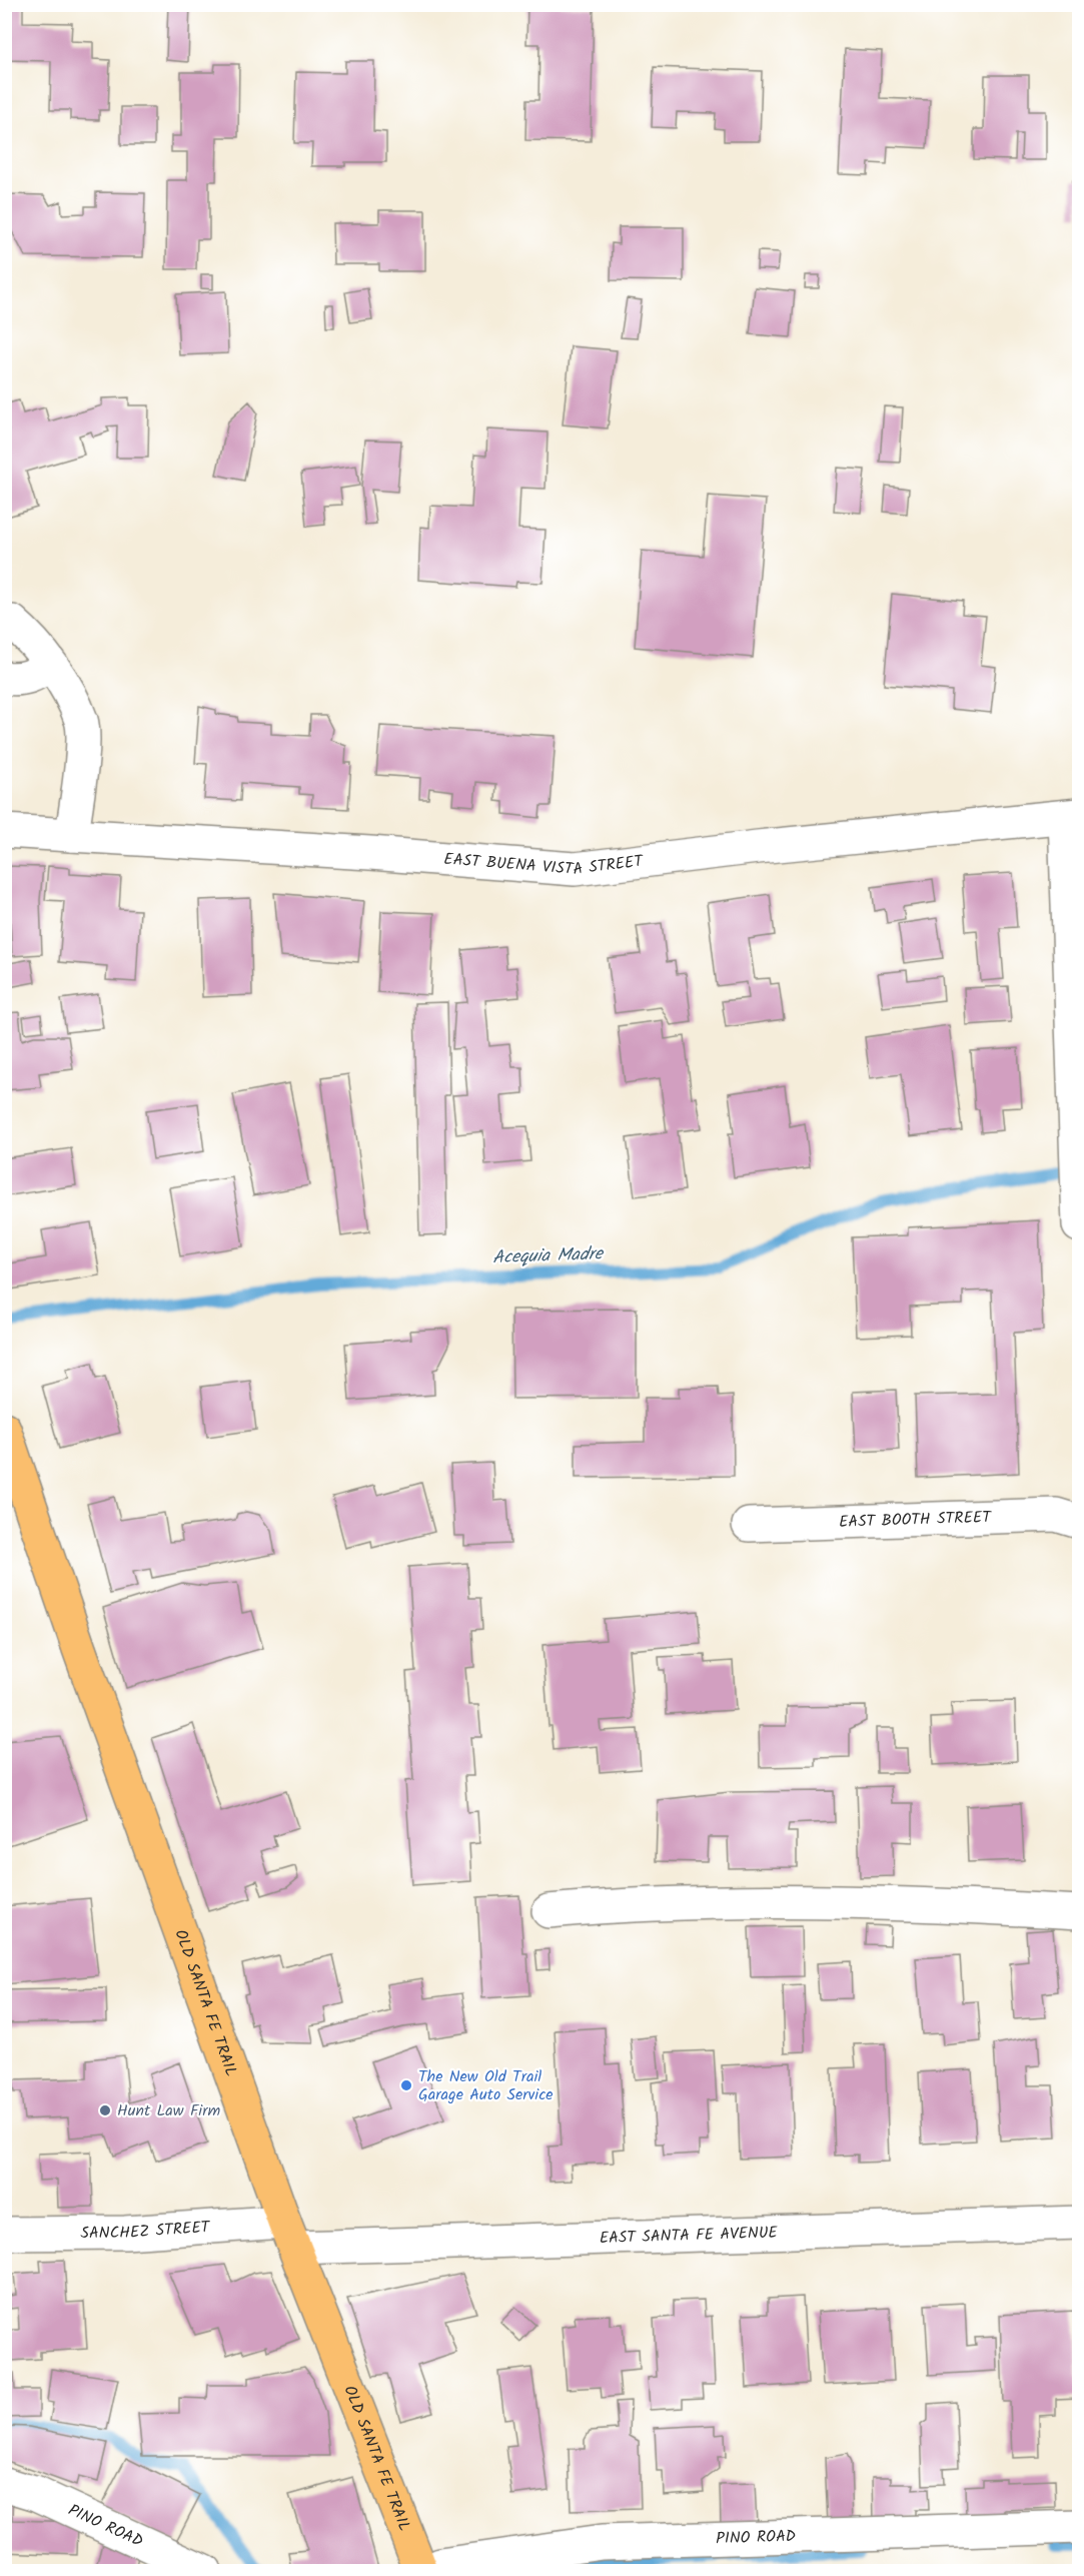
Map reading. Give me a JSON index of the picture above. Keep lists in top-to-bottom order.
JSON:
{
  "streets": {
    "main road": ["OLD SANTA FE TRAIL"],
    "street": [
      "EAST BUENA VISTA STREET",
      "EAST BOOTH STREET",
      "SANCHEZ STREET",
      "EAST SANTA FE AVENUE",
      "PINO ROAD"
    ]
  },
  "crossings": [
    ["OLD SANTA FE TRAIL", "SANCHEZ STREET"],
    ["OLD SANTA FE TRAIL", "EAST SANTA FE AVENUE"],
    ["SANCHEZ STREET", "EAST SANTA FE AVENUE"]
  ],
  "water": ["Acequia Madre"],
  "places": ["The New Old Trail Garage Auto Service", "Hunt Law Firm"]
}
